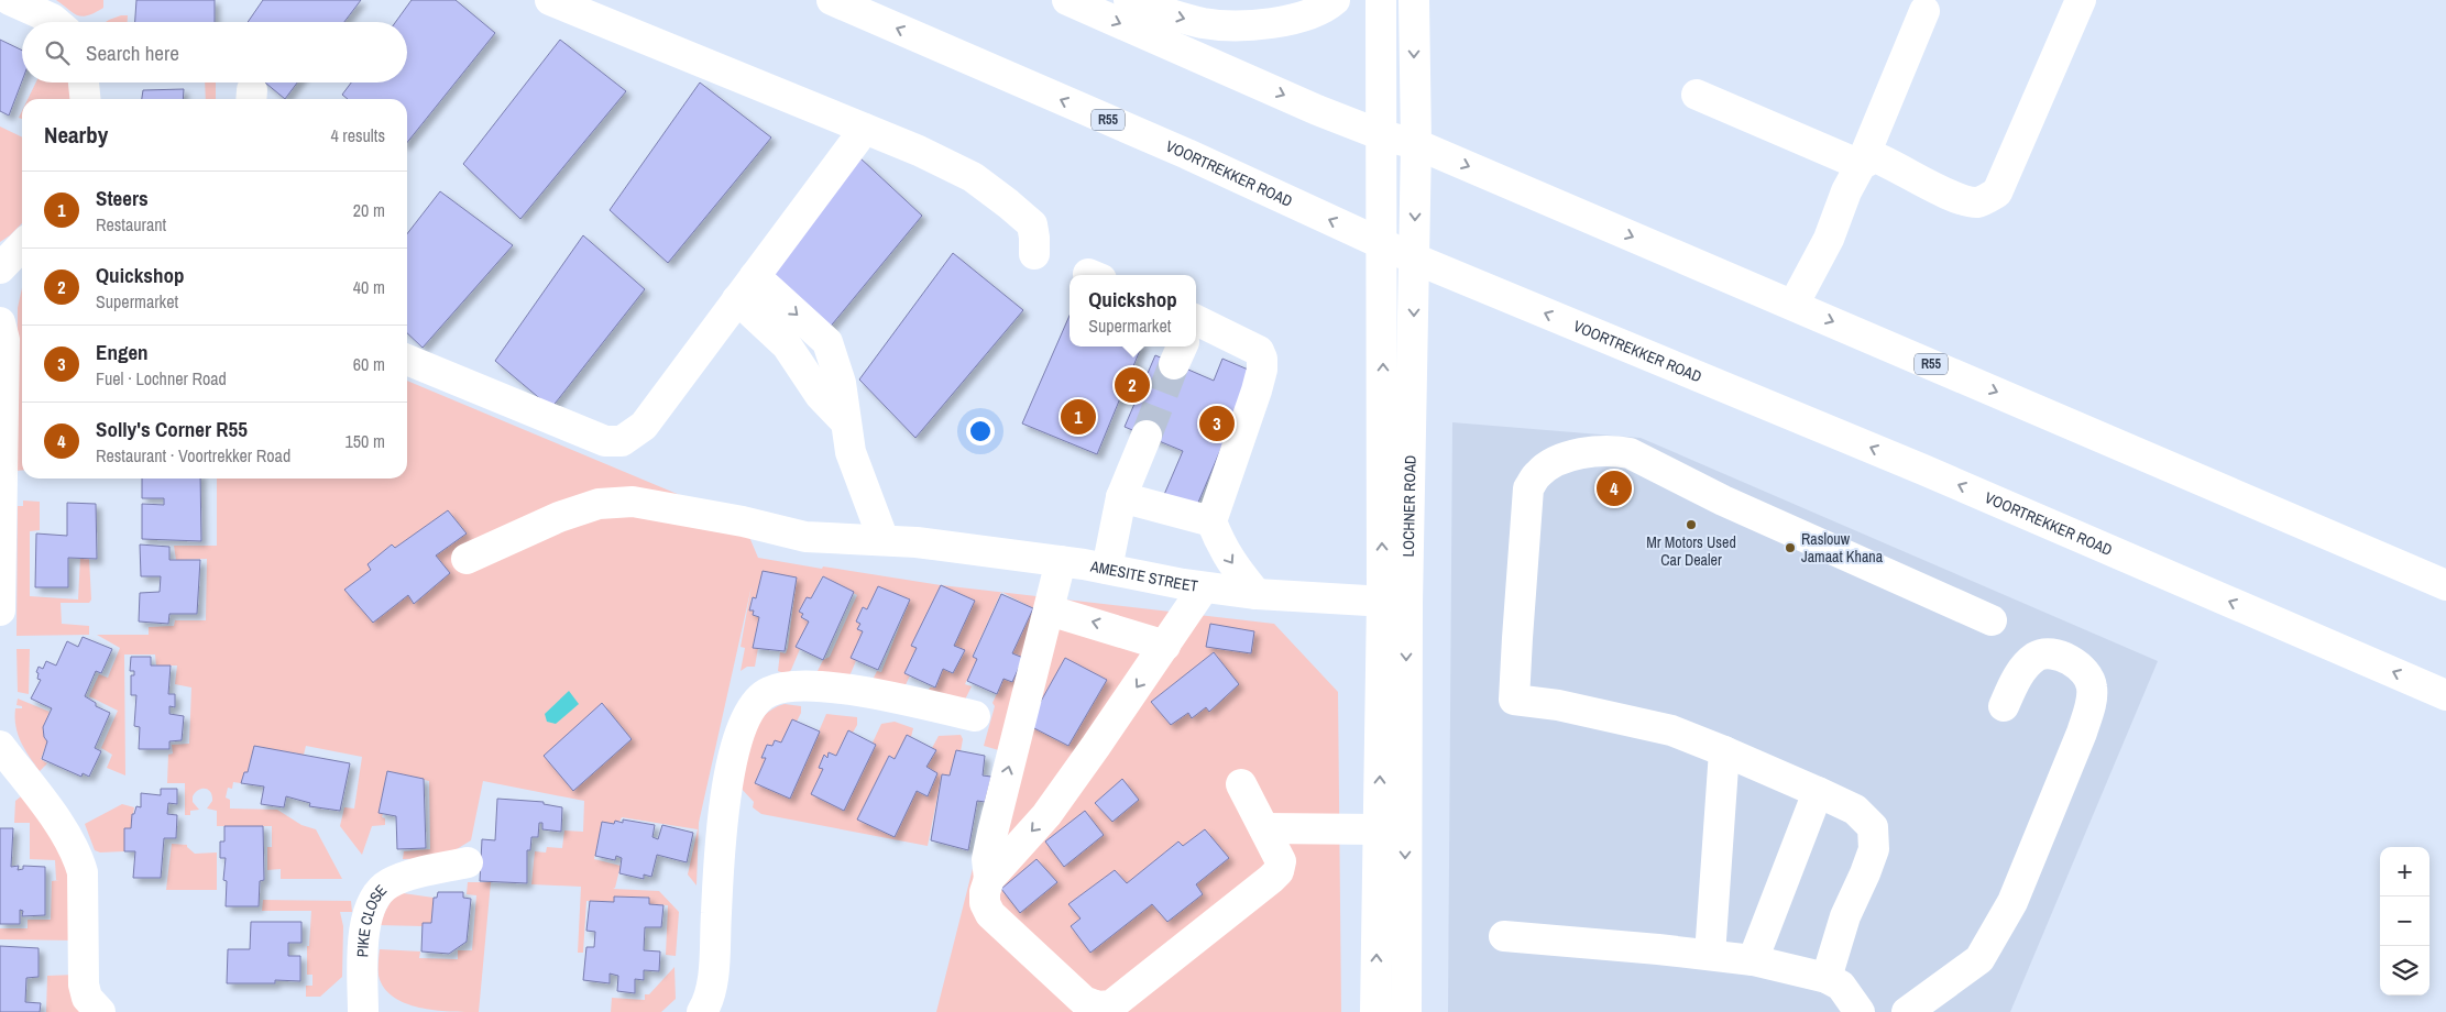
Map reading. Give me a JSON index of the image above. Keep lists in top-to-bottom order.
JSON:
{
  "streets": {
    "street": [
      "R55",
      "VOORTREKKER ROAD",
      "LOCHNER ROAD",
      "AMESITE STREET",
      "PIKE CLOSE"
    ]
  },
  "crossings": [
    ["R55", "LOCHNER ROAD"],
    ["VOORTREKKER ROAD", "LOCHNER ROAD"],
    ["LOCHNER ROAD", "AMESITE STREET"]
  ],
  "places": ["Mr Motors Used Car Dealer", "Raslouw Jamaat Khana"],
  "page": {
    "search": "Search here",
    "heading": ["Nearby", "4 results"],
    "list": [
      {
        "mark": "1",
        "name": "Steers",
        "note": "Restaurant",
        "value": "20 m"
      },
      {
        "mark": "2",
        "name": "Quickshop",
        "note": "Supermarket",
        "value": "40 m"
      },
      {
        "mark": "3",
        "name": "Engen",
        "note": "Fuel · Lochner Road",
        "value": "60 m"
      },
      {
        "mark": "4",
        "name": "Solly's Corner R55",
        "note": "Restaurant · Voortrekker Road",
        "value": "150 m"
      }
    ],
    "popup": ["Quickshop", "Supermarket"],
    "pins": [
      "2",
      "1",
      "3",
      "4"
    ],
    "map_buttons": ["+", "−"]
  }
}
